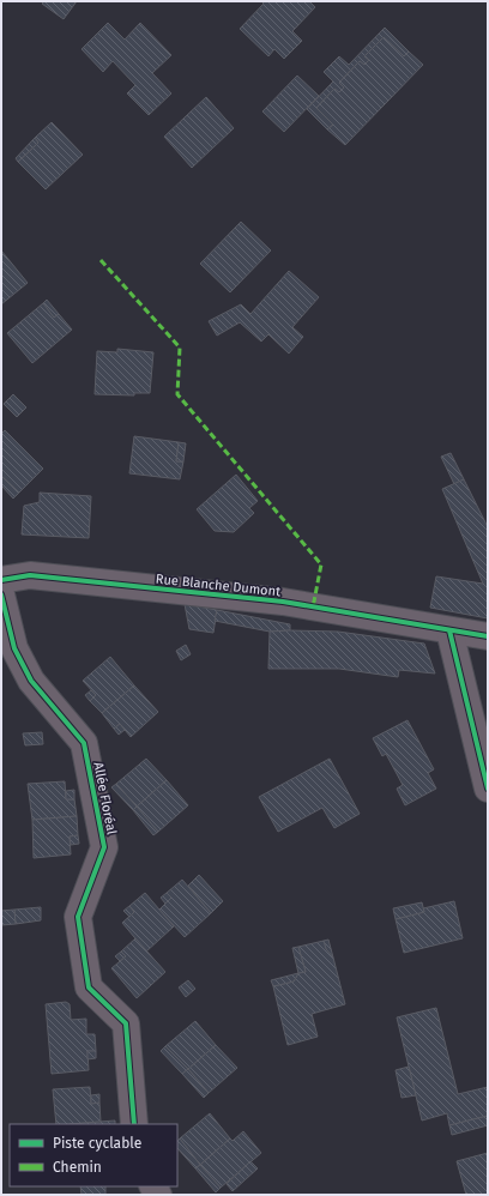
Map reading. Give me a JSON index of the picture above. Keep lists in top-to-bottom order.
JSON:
{
  "streets": {
    "street": ["Rue Blanche Dumont", "Allée Floréal"]
  },
  "legend": ["Piste cyclable", "Chemin"]
}
